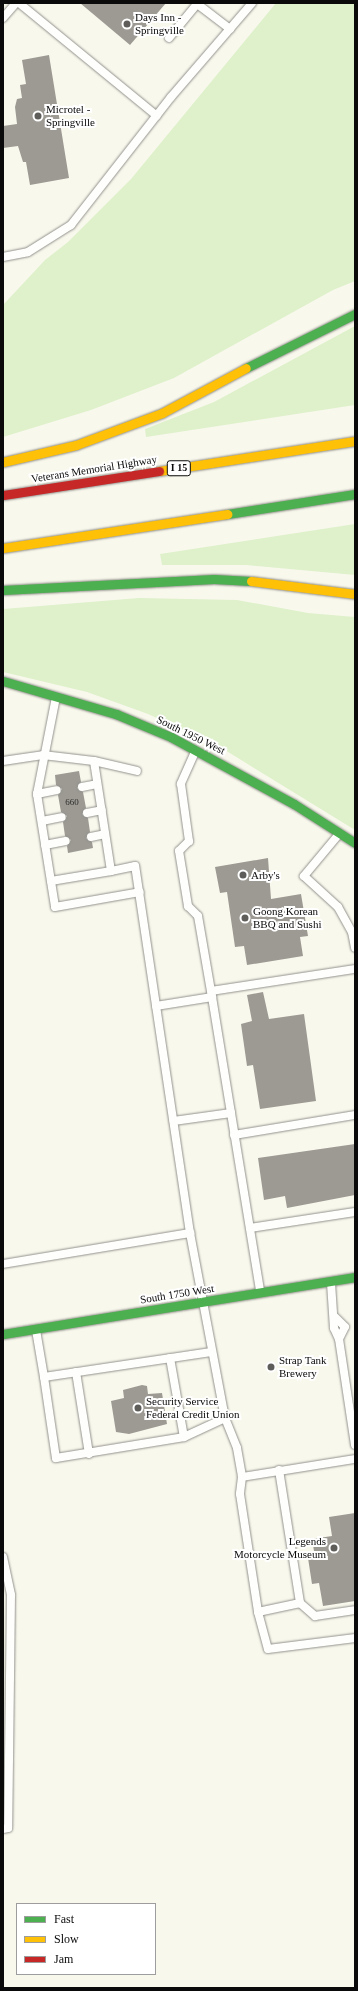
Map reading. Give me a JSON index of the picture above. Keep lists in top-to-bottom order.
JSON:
{
  "streets": {
    "main road": [
      "I 15",
      "Veterans Memorial Highway",
      "South 1950 West",
      "South 1750 West"
    ]
  },
  "places": [
    "Days Inn - Springville",
    "Microtel - Springville",
    "Arby's",
    "Goong Korean BBQ and Sushi",
    "Strap Tank Brewery",
    "Security Service Federal Credit Union",
    "Legends Motorcycle Museum"
  ],
  "house_numbers": ["660"],
  "legend": ["Fast", "Slow", "Jam"]
}
